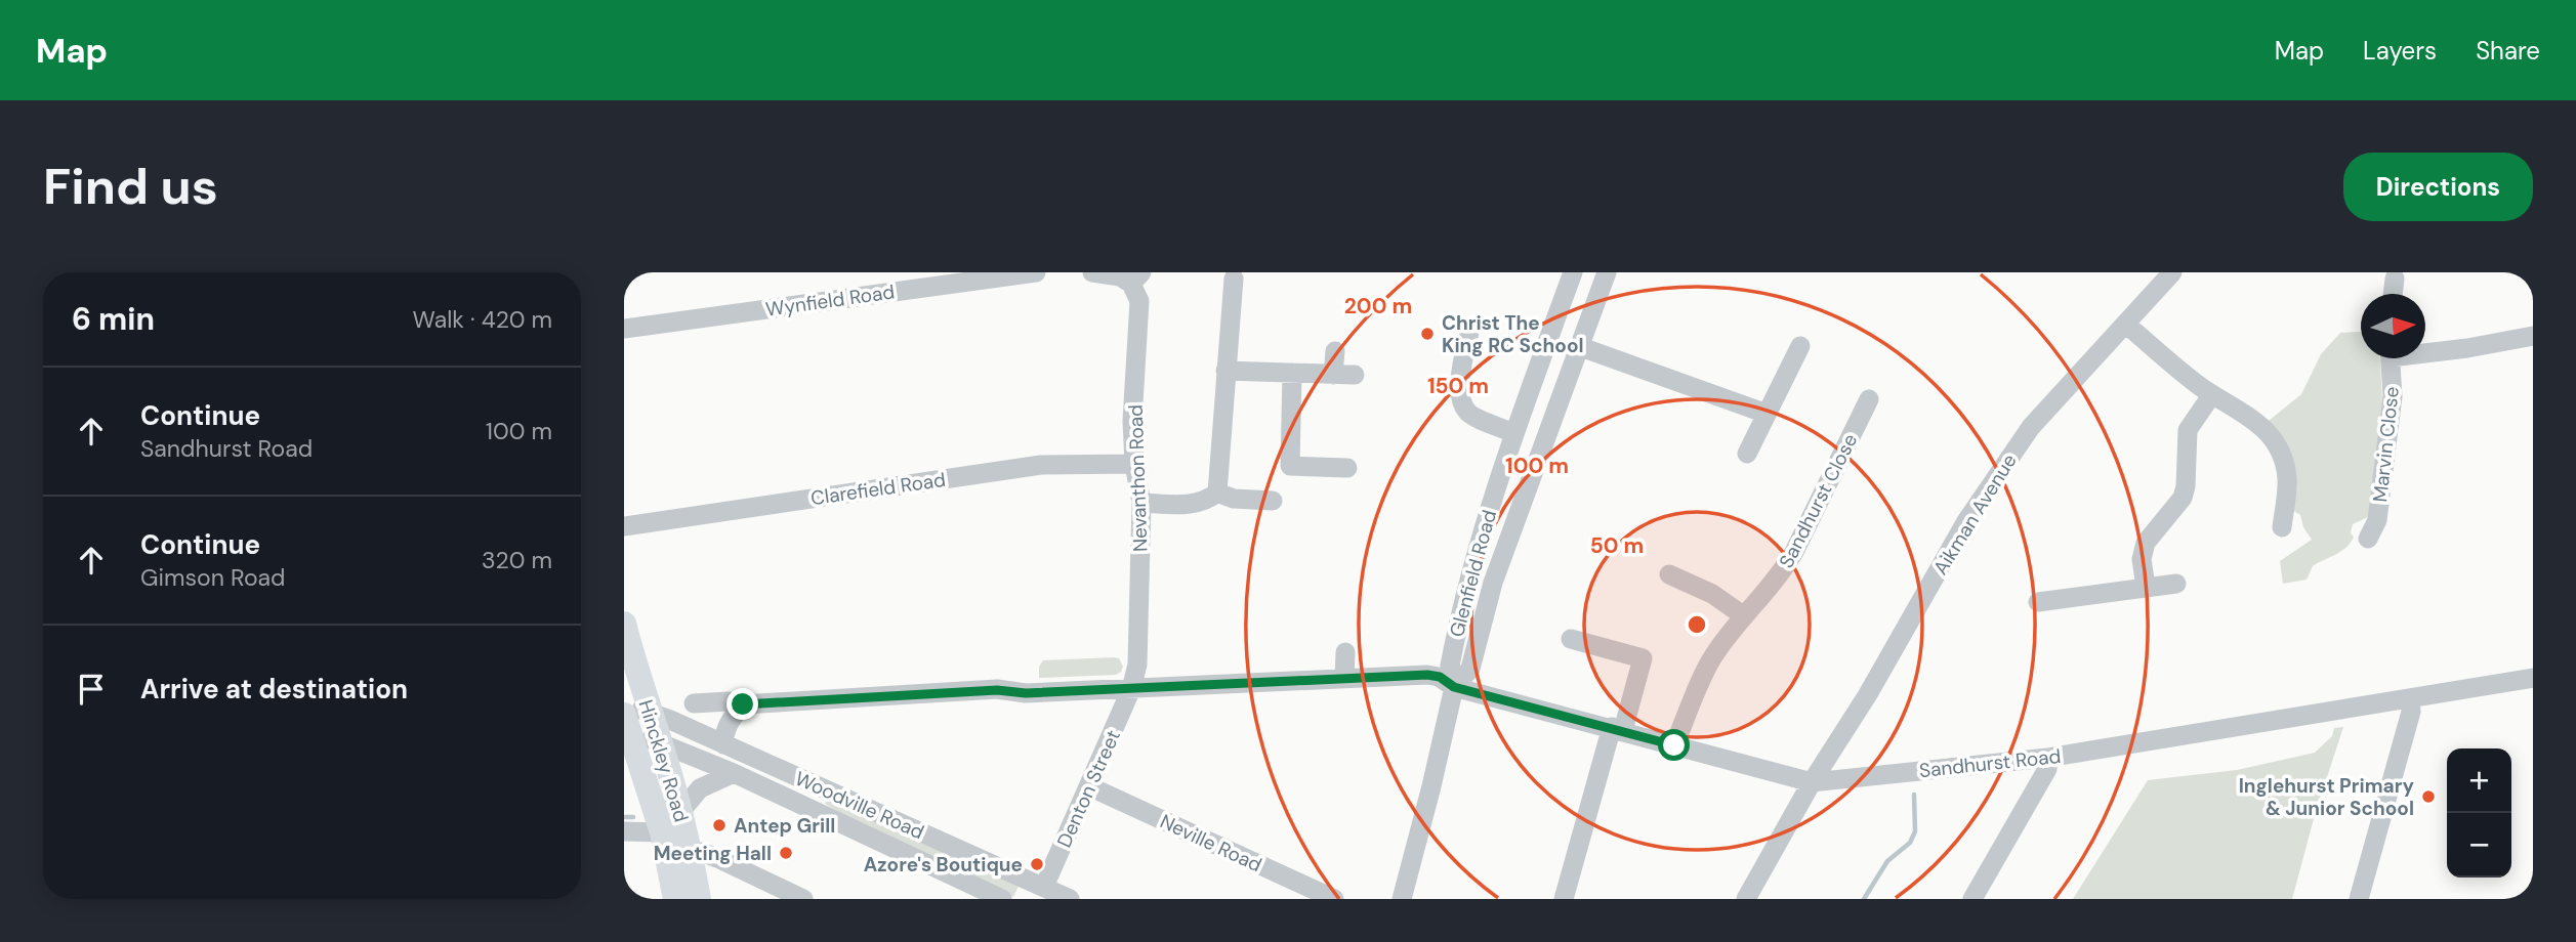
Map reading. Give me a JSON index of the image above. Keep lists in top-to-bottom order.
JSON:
{
  "streets": {
    "main road": ["Hinckley Road"],
    "street": [
      "Wynfield Road",
      "Marvin Close",
      "Nevanthon Road",
      "Clarefield Road",
      "Sandhurst Close",
      "Aikman Avenue",
      "Glenfield Road",
      "Sandhurst Road",
      "Denton Street",
      "Woodville Road",
      "Neville Road"
    ]
  },
  "crossings": [
    ["Nevanthon Road", "Clarefield Road"],
    ["Nevanthon Road", "Sandhurst Road"],
    ["Nevanthon Road", "Denton Street"],
    ["Sandhurst Close", "Sandhurst Road"],
    ["Aikman Avenue", "Sandhurst Road"],
    ["Glenfield Road", "Sandhurst Road"],
    ["Hinckley Road", "Woodville Road"],
    ["Sandhurst Road", "Denton Street"],
    ["Denton Street", "Woodville Road"],
    ["Denton Street", "Neville Road"]
  ],
  "places": [
    "Christ The King RC School",
    "Inglehurst Primary & Junior School",
    "Antep Grill",
    "Meeting Hall",
    "Azore's Boutique"
  ],
  "north": "right",
  "page": {
    "header": "Map",
    "nav": ["Map", "Layers", "Share"],
    "buttons": "Directions",
    "title": "Find us",
    "heading": ["6 min", "Walk · 420 m"],
    "list": [
      ["Continue", "Sandhurst Road", "100 m"],
      ["Continue", "Gimson Road", "320 m"],
      "Arrive at destination"
    ],
    "map_buttons": ["+", "−"]
  },
  "rings": [
    "200 m",
    "150 m",
    "100 m",
    "50 m"
  ]
}
